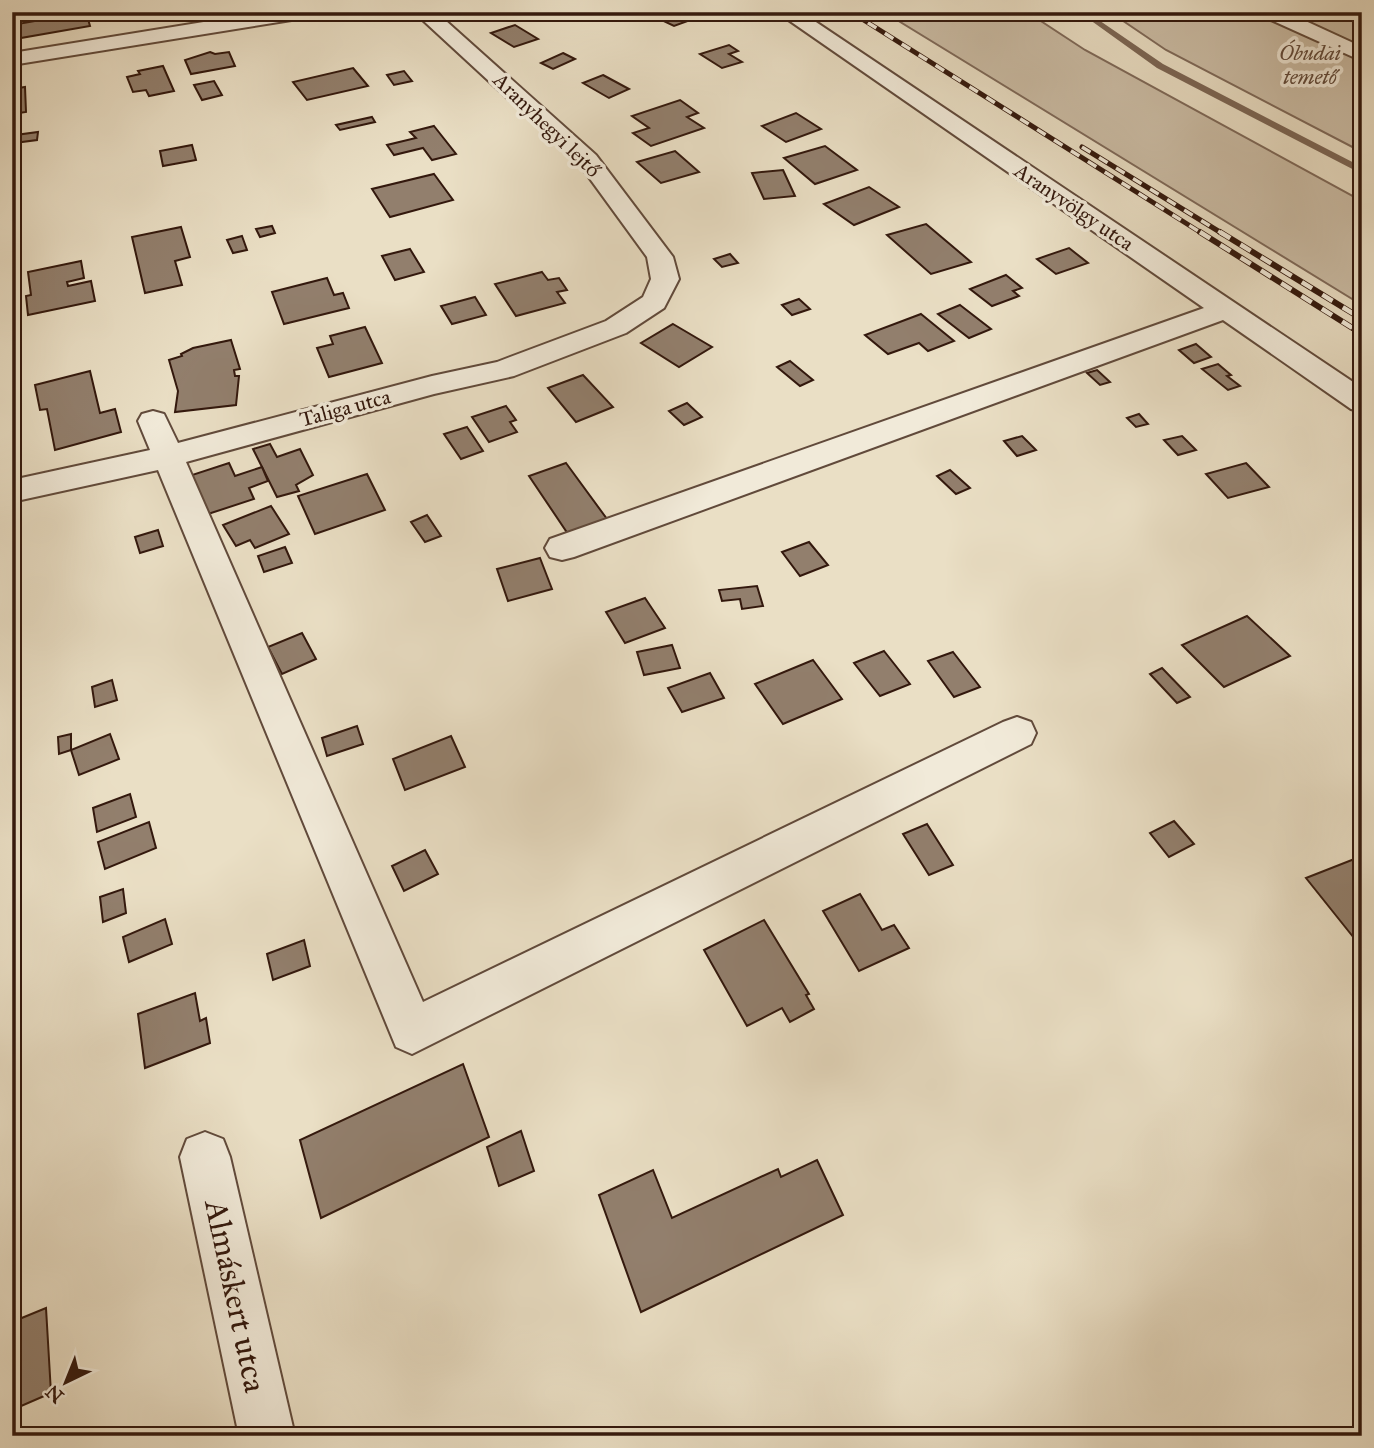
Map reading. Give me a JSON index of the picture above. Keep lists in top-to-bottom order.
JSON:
{
  "streets": {
    "street": [
      "Aranyhegyi lejtő",
      "Aranyvölgy utca",
      "Taliga utca",
      "Almáskert utca"
    ]
  },
  "crossings": [
    ["Aranyhegyi lejtő", "Taliga utca"]
  ],
  "parks": ["Óbudai temető"],
  "north": "bottom left"
}
